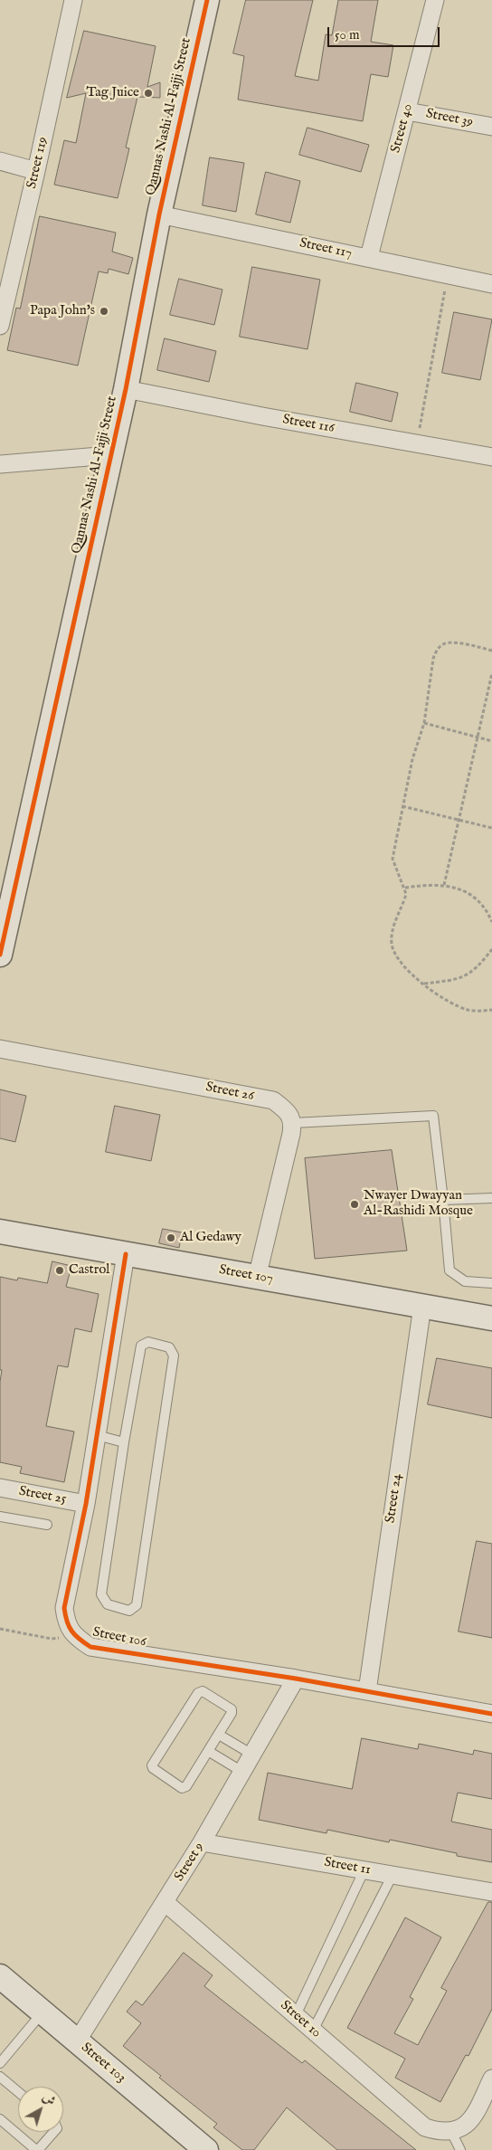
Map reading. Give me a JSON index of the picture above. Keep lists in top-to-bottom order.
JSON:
{
  "streets": {
    "street": [
      "Qannas Nashi Al-Fajji Street",
      "Street 39",
      "Street 40",
      "Street 119",
      "Street 117",
      "Street 116",
      "Street 26",
      "Street 107",
      "Street 25",
      "Street 24",
      "Street 106",
      "Street 9",
      "Street 11",
      "Street 10",
      "Street 103"
    ]
  },
  "crossings": [
    ["Qannas Nashi Al-Fajji Street", "Street 117"],
    ["Qannas Nashi Al-Fajji Street", "Street 116"],
    ["Street 39", "Street 40"],
    ["Street 40", "Street 117"],
    ["Street 107", "Street 24"],
    ["Street 107", "Street 106"],
    ["Street 25", "Street 106"],
    ["Street 24", "Street 106"],
    ["Street 106", "Street 9"],
    ["Street 9", "Street 11"],
    ["Street 9", "Street 10"],
    ["Street 9", "Street 103"]
  ],
  "places": [
    "Tag Juice",
    "Papa John's",
    "Nwayer Dwayyan Al-Rashidi Mosque",
    "Al Gedawy",
    "Castrol"
  ],
  "scale_bar": "50 m",
  "north": "top right"
}
